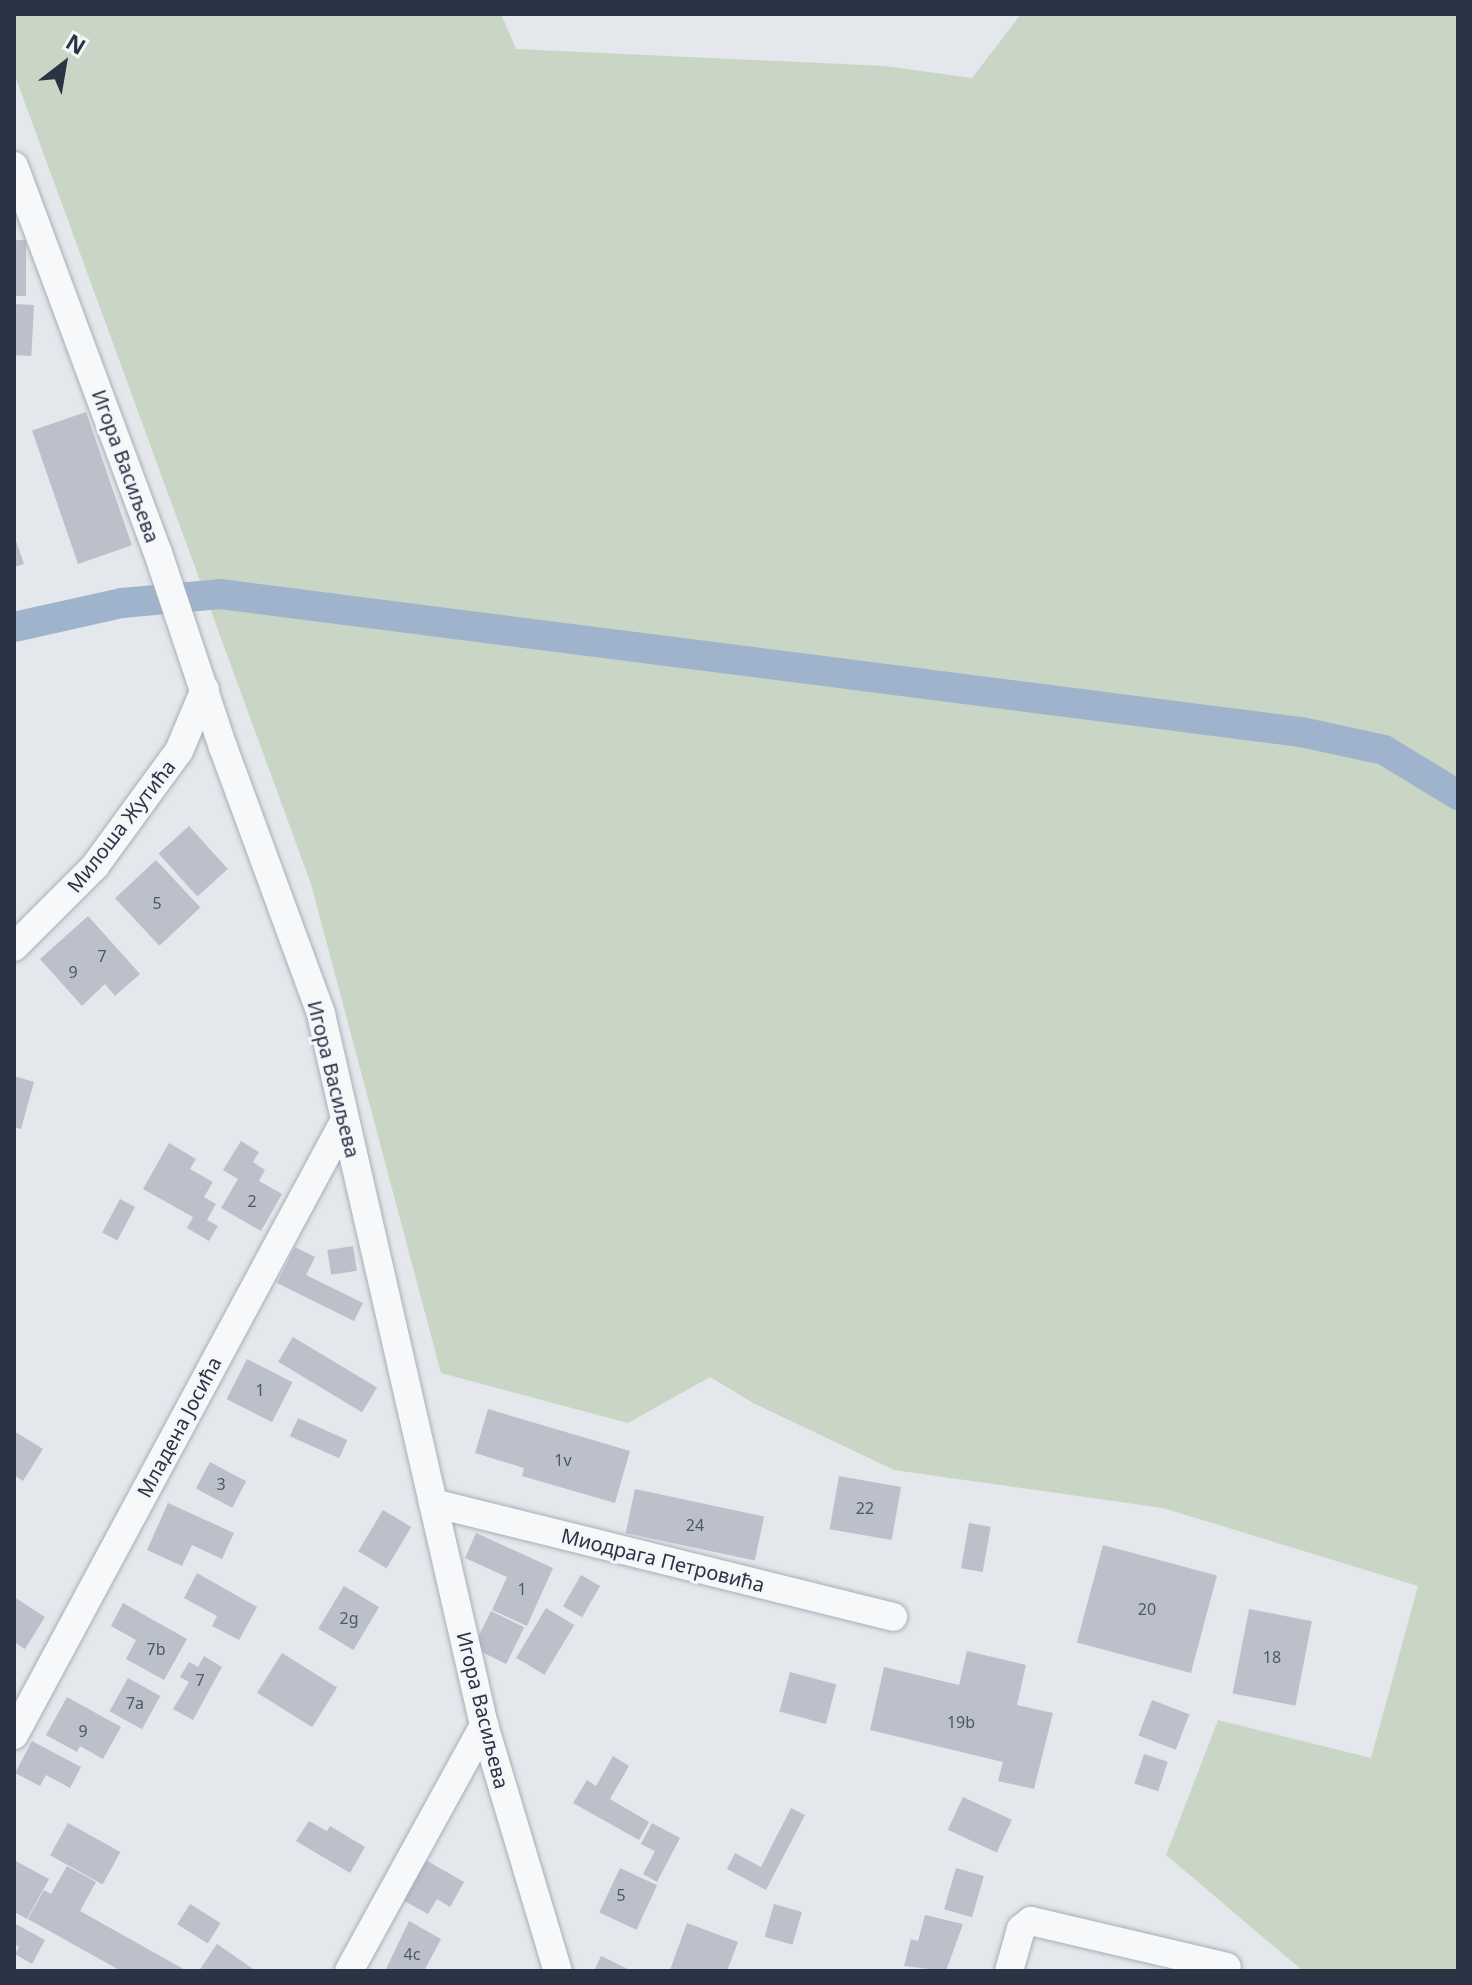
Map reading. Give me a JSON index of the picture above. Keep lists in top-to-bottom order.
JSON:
{
  "streets": {
    "street": [
      "Игора Васиљева",
      "Милоша Жутића",
      "Младена Јосића",
      "Миодрага Петровића"
    ]
  },
  "crossings": [
    ["Игора Васиљева", "Милоша Жутића"],
    ["Игора Васиљева", "Младена Јосића"],
    ["Игора Васиљева", "Миодрага Петровића"]
  ],
  "house_numbers": [
    "5",
    "7",
    "9",
    "2",
    "1",
    "1v",
    "3",
    "22",
    "24",
    "1",
    "20",
    "2g",
    "7b",
    "18",
    "7",
    "7a",
    "19b",
    "9",
    "5",
    "4c"
  ],
  "north": "top right"
}
